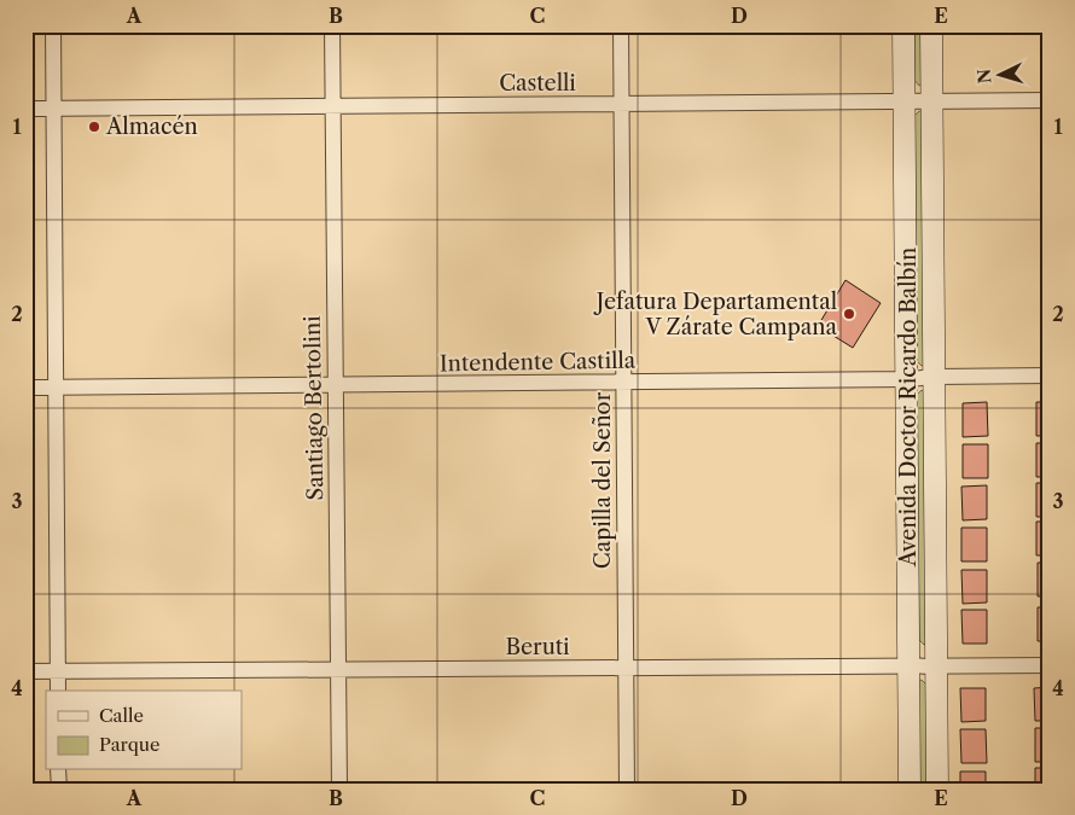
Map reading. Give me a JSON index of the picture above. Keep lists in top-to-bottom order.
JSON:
{
  "streets": {
    "main road": ["Avenida Doctor Ricardo Balbín"],
    "street": [
      "Castelli",
      "Intendente Castilla",
      "Santiago Bertolini",
      "Capilla del Señor",
      "Beruti"
    ]
  },
  "crossings": [
    ["Castelli", "Avenida Doctor Ricardo Balbín"],
    ["Castelli", "Santiago Bertolini"],
    ["Castelli", "Capilla del Señor"],
    ["Intendente Castilla", "Avenida Doctor Ricardo Balbín"],
    ["Intendente Castilla", "Santiago Bertolini"],
    ["Intendente Castilla", "Capilla del Señor"],
    ["Avenida Doctor Ricardo Balbín", "Beruti"],
    ["Santiago Bertolini", "Beruti"],
    ["Capilla del Señor", "Beruti"]
  ],
  "places": ["Almacén", "Jefatura Departamental V Zárate Campana"],
  "legend": ["Calle", "Parque"],
  "north": "left",
  "grid": {
    "columns": [
      "A",
      "B",
      "C",
      "D",
      "E"
    ],
    "rows": [
      "1",
      "2",
      "3",
      "4"
    ]
  }
}
